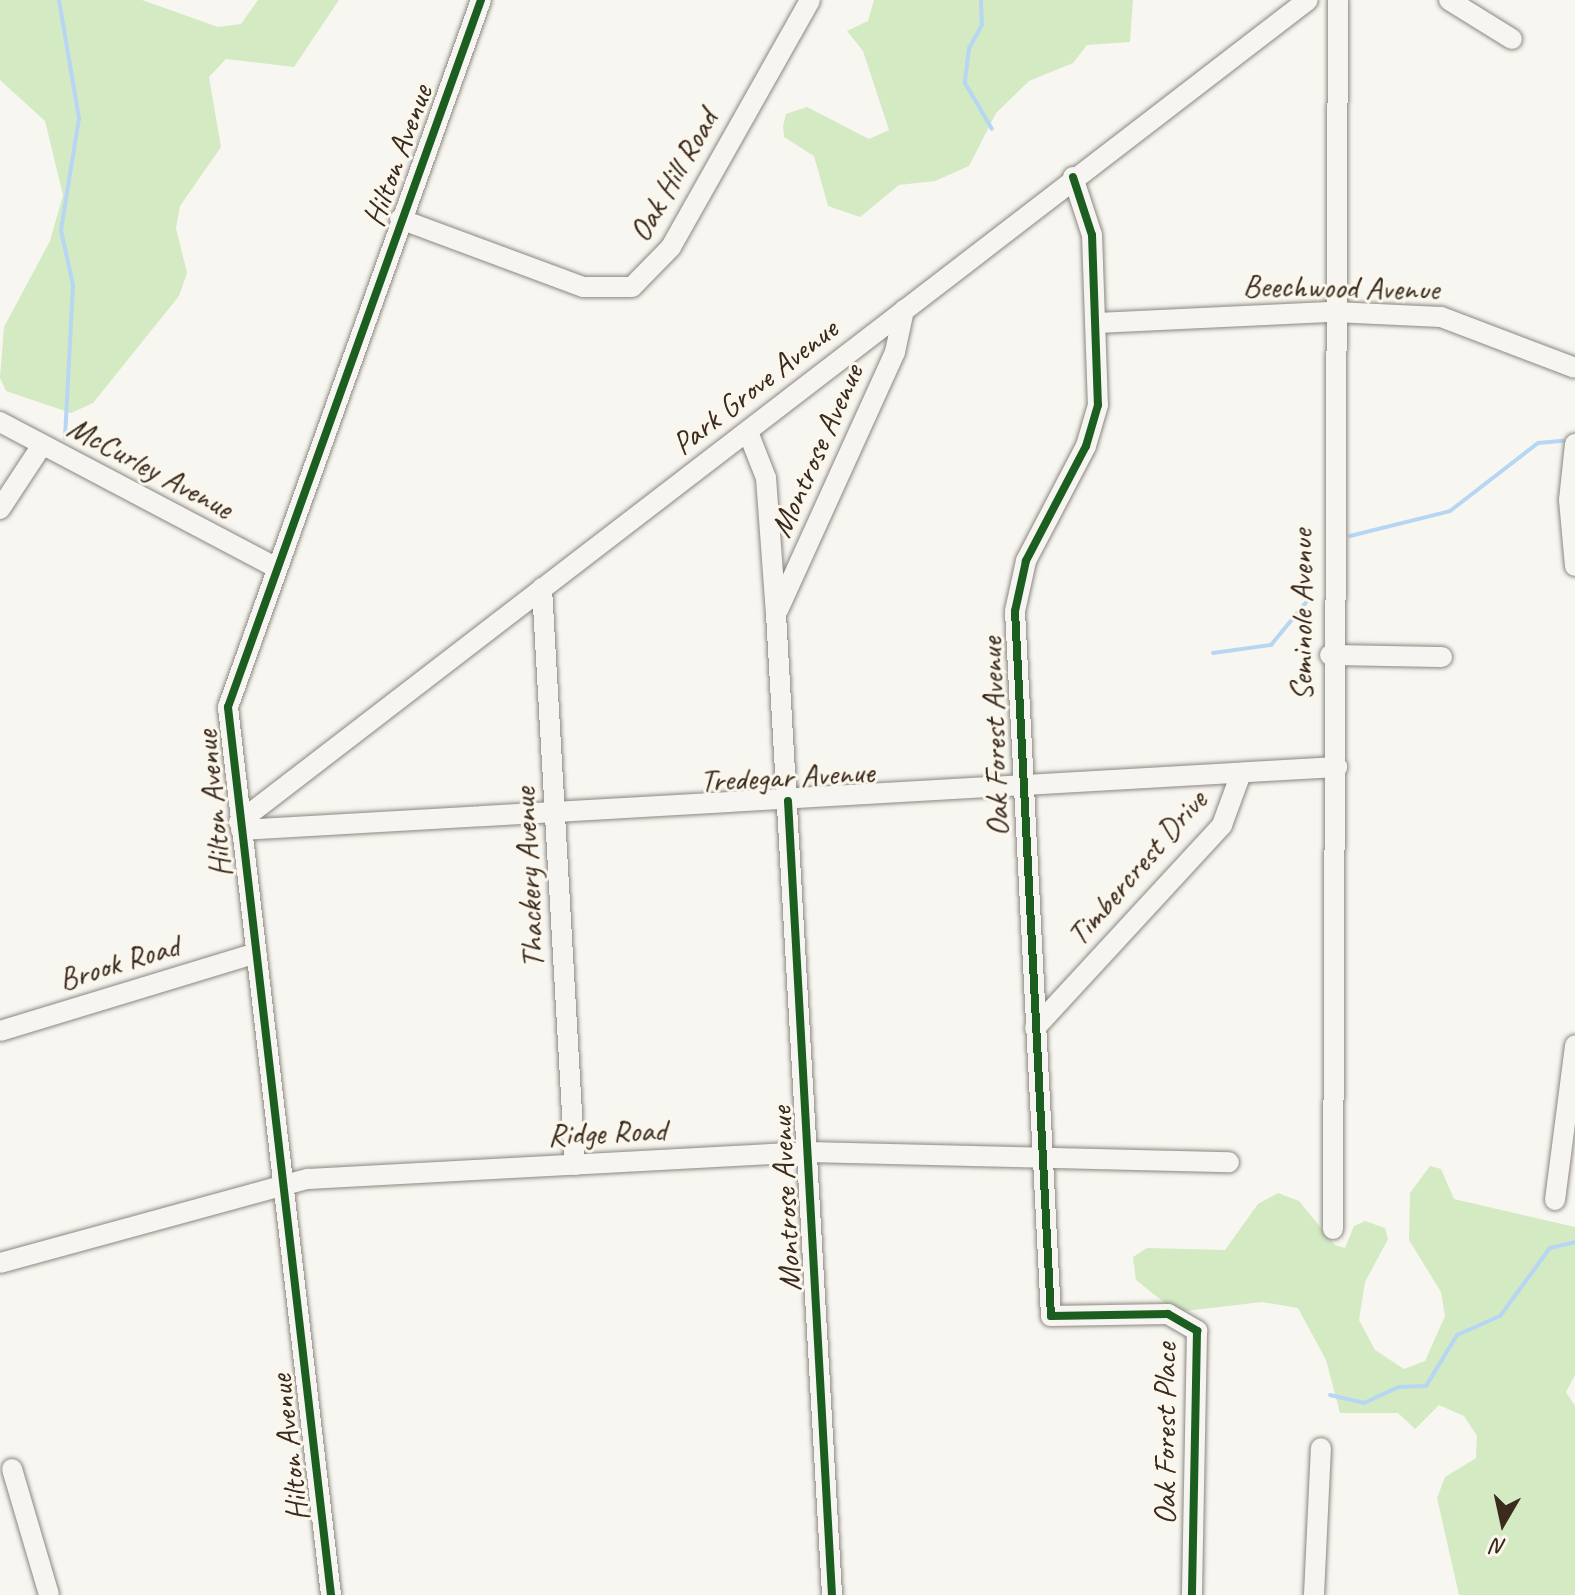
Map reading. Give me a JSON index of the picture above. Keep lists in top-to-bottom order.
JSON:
{
  "streets": {
    "street": [
      "Hilton Avenue",
      "Oak Hill Road",
      "Beechwood Avenue",
      "Park Grove Avenue",
      "Montrose Avenue",
      "McCurley Avenue",
      "Seminole Avenue",
      "Oak Forest Avenue",
      "Tredegar Avenue",
      "Timbercrest Drive",
      "Thackery Avenue",
      "Brook Road",
      "Ridge Road",
      "Oak Forest Place"
    ]
  },
  "crossings": [
    ["Hilton Avenue", "Oak Hill Road"],
    ["Hilton Avenue", "Park Grove Avenue"],
    ["Hilton Avenue", "McCurley Avenue"],
    ["Hilton Avenue", "Tredegar Avenue"],
    ["Hilton Avenue", "Brook Road"],
    ["Hilton Avenue", "Ridge Road"],
    ["Beechwood Avenue", "Seminole Avenue"],
    ["Beechwood Avenue", "Oak Forest Avenue"],
    ["Park Grove Avenue", "Montrose Avenue"],
    ["Park Grove Avenue", "Oak Forest Avenue"],
    ["Park Grove Avenue", "Tredegar Avenue"],
    ["Park Grove Avenue", "Thackery Avenue"],
    ["Montrose Avenue", "Tredegar Avenue"],
    ["Montrose Avenue", "Ridge Road"],
    ["Seminole Avenue", "Tredegar Avenue"],
    ["Oak Forest Avenue", "Tredegar Avenue"],
    ["Oak Forest Avenue", "Timbercrest Drive"],
    ["Oak Forest Avenue", "Ridge Road"],
    ["Oak Forest Avenue", "Oak Forest Place"],
    ["Tredegar Avenue", "Timbercrest Drive"],
    ["Tredegar Avenue", "Thackery Avenue"],
    ["Thackery Avenue", "Ridge Road"]
  ],
  "north": "bottom"
}
